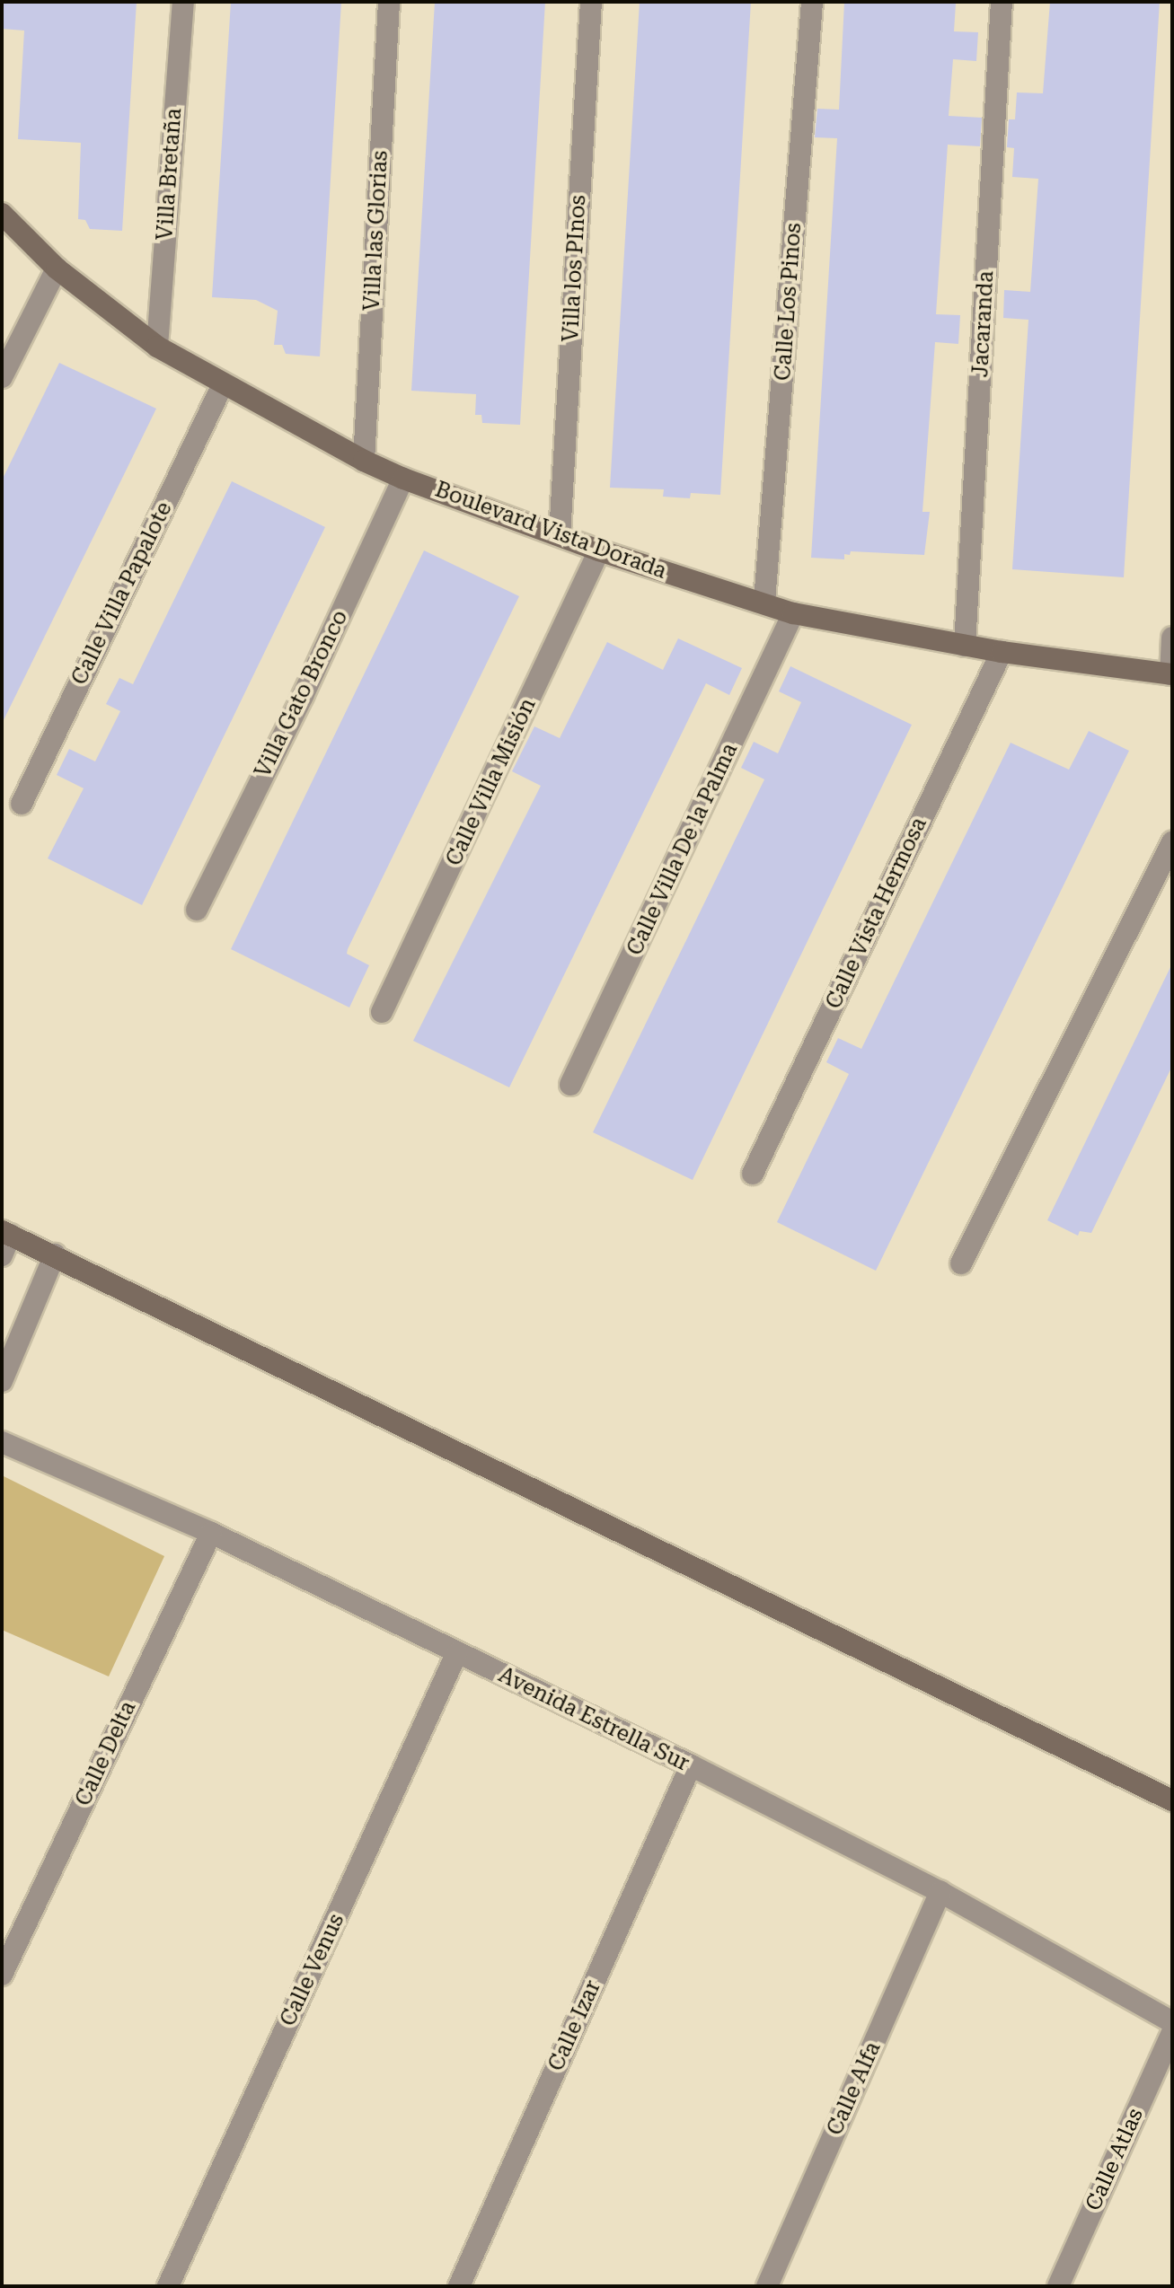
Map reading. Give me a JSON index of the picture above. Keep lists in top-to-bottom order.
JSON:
{
  "streets": {
    "street": [
      "Villa Bretaña",
      "Villa las Glorias",
      "Villa los PInos",
      "Calle Los Pinos",
      "Jacaranda",
      "Boulevard Vista Dorada",
      "Calle Villa Papalote",
      "Villa Gato Bronco",
      "Calle Villa Misión",
      "Calle Villa De la Palma",
      "Calle Vista Hermosa",
      "Avenida Estrella Sur",
      "Calle Delta",
      "Calle Venus",
      "Calle Izar",
      "Calle Alfa",
      "Calle Atlas"
    ]
  },
  "crossings": [
    ["Villa Bretaña", "Boulevard Vista Dorada"],
    ["Villa las Glorias", "Boulevard Vista Dorada"],
    ["Villa los PInos", "Boulevard Vista Dorada"],
    ["Calle Los Pinos", "Boulevard Vista Dorada"],
    ["Jacaranda", "Boulevard Vista Dorada"],
    ["Boulevard Vista Dorada", "Calle Villa Papalote"],
    ["Boulevard Vista Dorada", "Villa Gato Bronco"],
    ["Boulevard Vista Dorada", "Calle Villa Misión"],
    ["Boulevard Vista Dorada", "Calle Villa De la Palma"],
    ["Boulevard Vista Dorada", "Calle Vista Hermosa"],
    ["Avenida Estrella Sur", "Calle Delta"],
    ["Avenida Estrella Sur", "Calle Venus"],
    ["Avenida Estrella Sur", "Calle Izar"],
    ["Avenida Estrella Sur", "Calle Alfa"]
  ]
}
